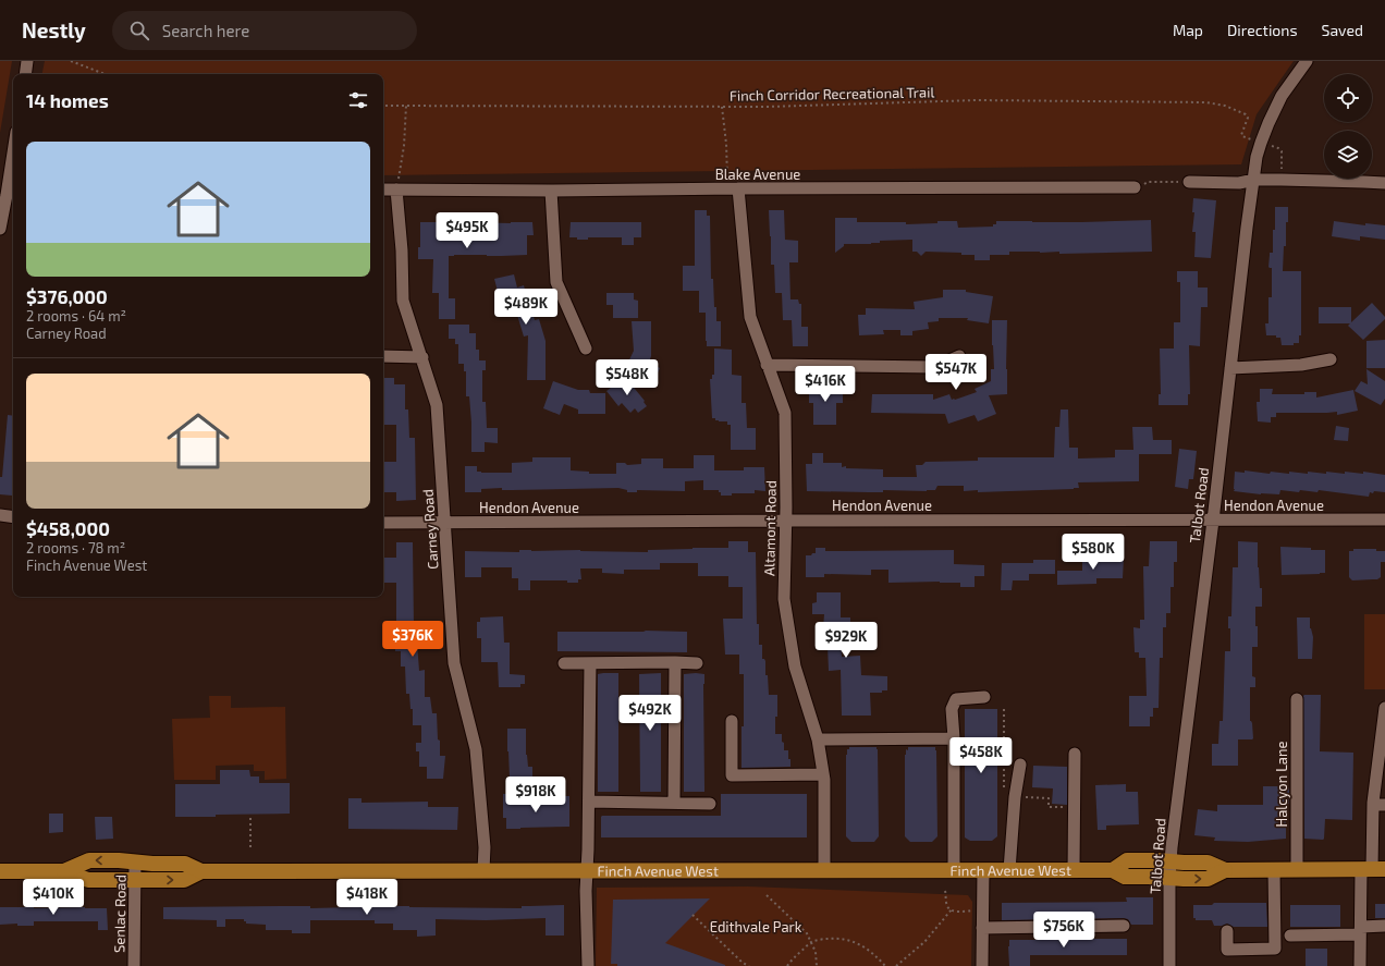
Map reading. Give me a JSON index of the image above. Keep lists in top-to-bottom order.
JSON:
{
  "streets": {
    "main road": ["Finch Avenue West"],
    "street": [
      "Blake Avenue",
      "Hendon Avenue",
      "Talbot Road",
      "Altamont Road",
      "Carney Road",
      "Halcyon Lane",
      "Senlac Road"
    ],
    "path": ["Finch Corridor Recreational Trail"]
  },
  "crossings": [
    ["Blake Avenue", "Altamont Road"],
    ["Blake Avenue", "Carney Road"],
    ["Hendon Avenue", "Talbot Road"],
    ["Hendon Avenue", "Altamont Road"],
    ["Hendon Avenue", "Carney Road"],
    ["Talbot Road", "Finch Avenue West"],
    ["Altamont Road", "Finch Avenue West"],
    ["Carney Road", "Finch Avenue West"],
    ["Halcyon Lane", "Finch Avenue West"],
    ["Finch Avenue West", "Senlac Road"]
  ],
  "parks": ["Edithvale Park"],
  "page": {
    "header": "Nestly",
    "search": "Search here",
    "nav": ["Map", "Directions", "Saved"],
    "heading": "14 homes",
    "list": [
      {
        "name": "$376,000",
        "note": "2 rooms · 64 m² · Carney Road"
      },
      {
        "name": "$458,000",
        "note": "2 rooms · 78 m² · Finch Avenue West"
      }
    ],
    "price": [
      "$495K",
      "$489K",
      "$547K",
      "$548K",
      "$416K",
      "$580K",
      "$376K",
      "$929K",
      "$492K",
      "$458K",
      "$918K",
      "$410K",
      "$418K",
      "$756K"
    ]
  }
}
